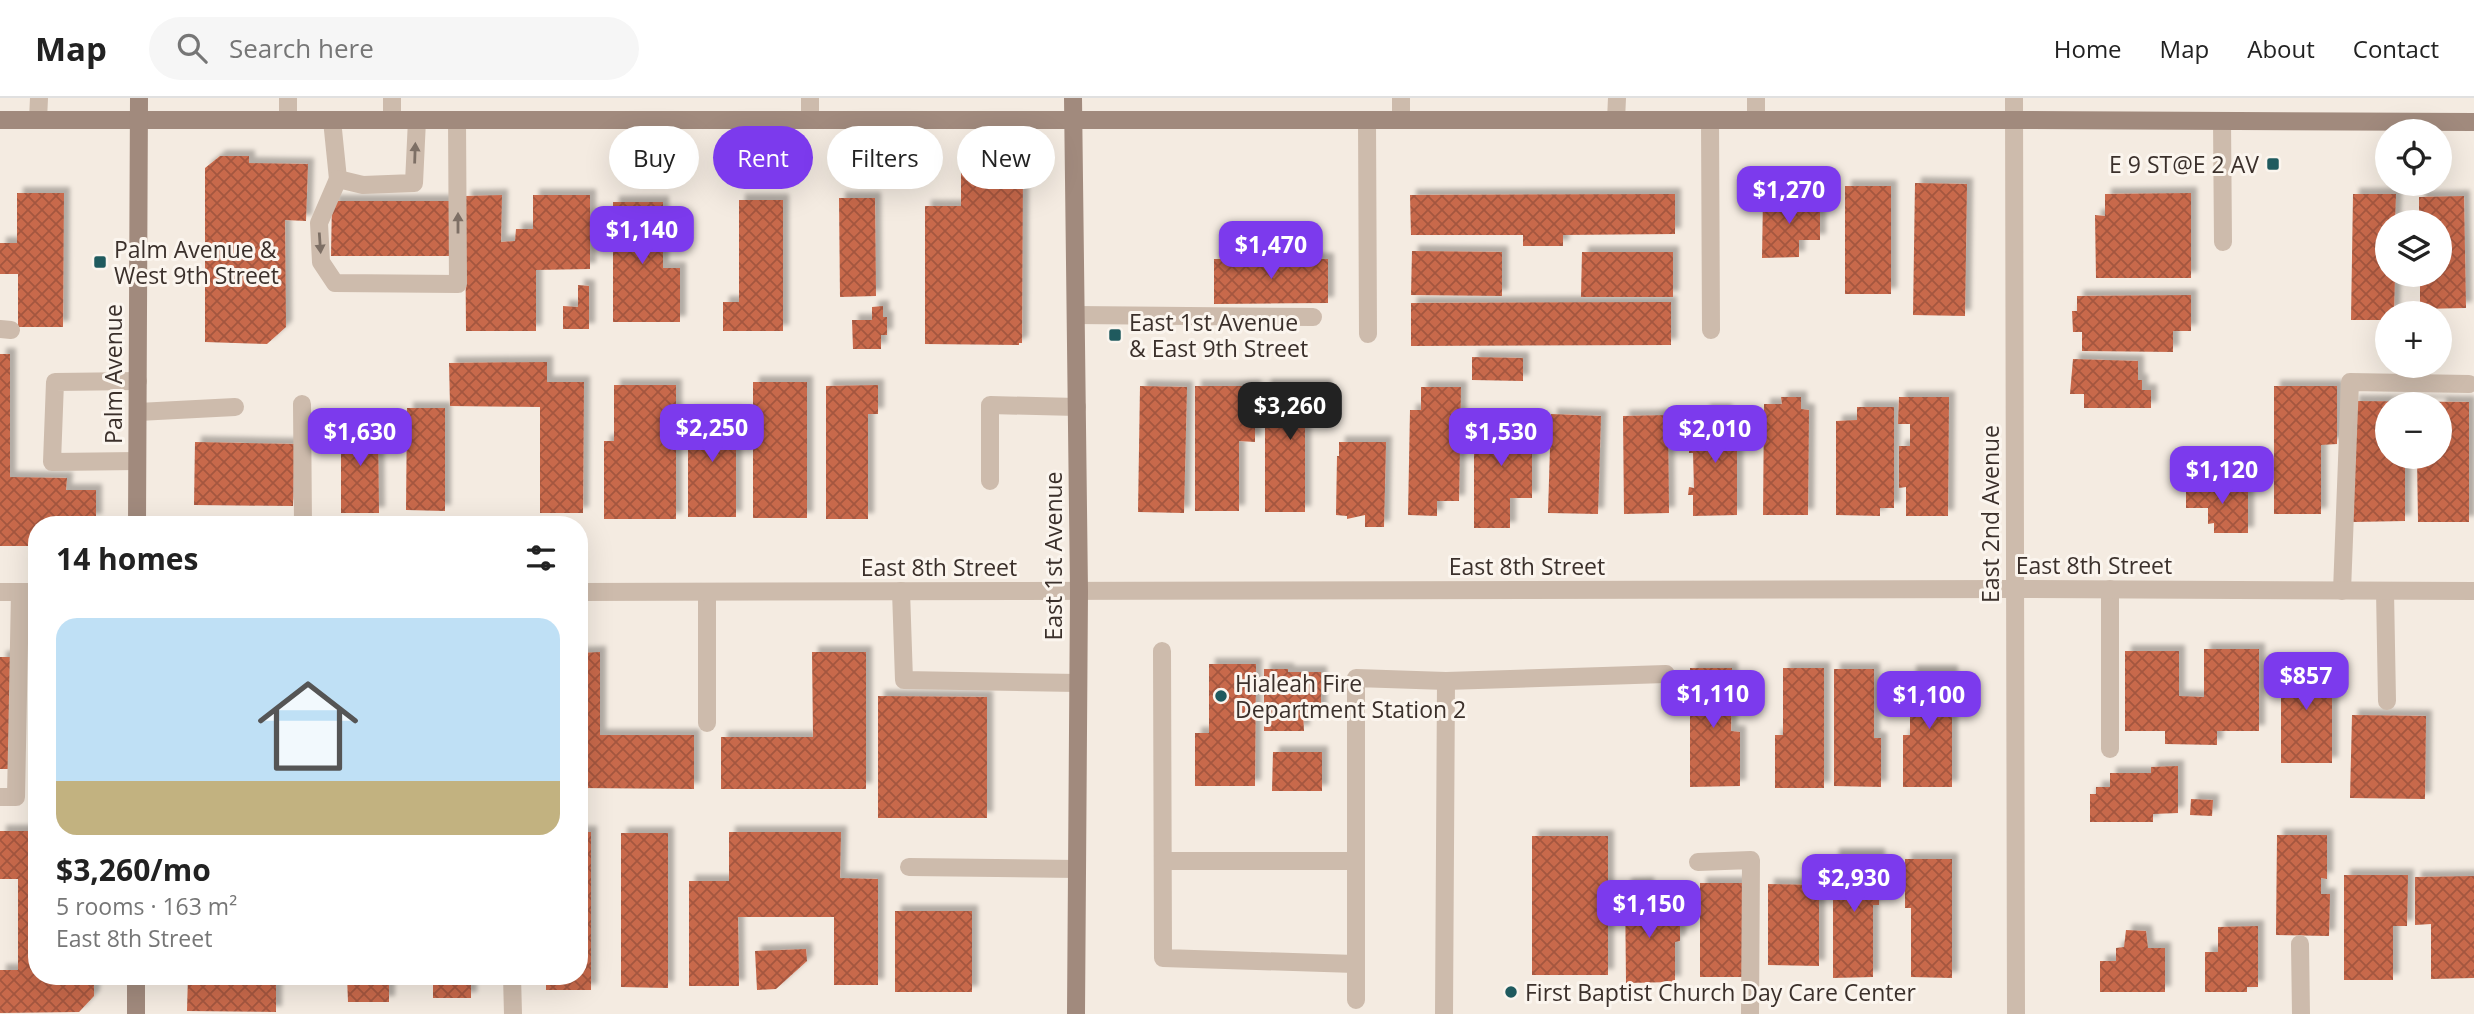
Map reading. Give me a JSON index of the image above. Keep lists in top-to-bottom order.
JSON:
{
  "streets": {
    "main road": ["Palm Avenue", "East 1st Avenue"],
    "street": ["East 2nd Avenue", "East 8th Street"]
  },
  "crossings": [
    ["East 2nd Avenue", "East 8th Street"],
    ["East 1st Avenue", "East 8th Street"]
  ],
  "places": {
    "transit": ["E 9 ST@E 2 AV", "Palm Avenue & West 9th Street", "East 1st Avenue & East 9th Street"],
    "other": ["Hialeah Fire Department Station 2", "First Baptist Church Day Care Center"]
  },
  "page": {
    "header": "Map",
    "search": "Search here",
    "nav": [
      "Home",
      "Map",
      "About",
      "Contact"
    ],
    "map_buttons": ["+", "−"],
    "chip": [
      "Buy",
      "Rent",
      "Filters",
      "New"
    ],
    "price": [
      "$1,270",
      "$1,140",
      "$1,470",
      "$3,260",
      "$2,250",
      "$2,010",
      "$1,630",
      "$1,530",
      "$1,120",
      "$857",
      "$1,110",
      "$1,100",
      "$2,930",
      "$1,150"
    ],
    "heading": "14 homes",
    "list": [
      {
        "name": "$3,260/mo",
        "note": "5 rooms · 163 m² · East 8th Street"
      }
    ]
  }
}
